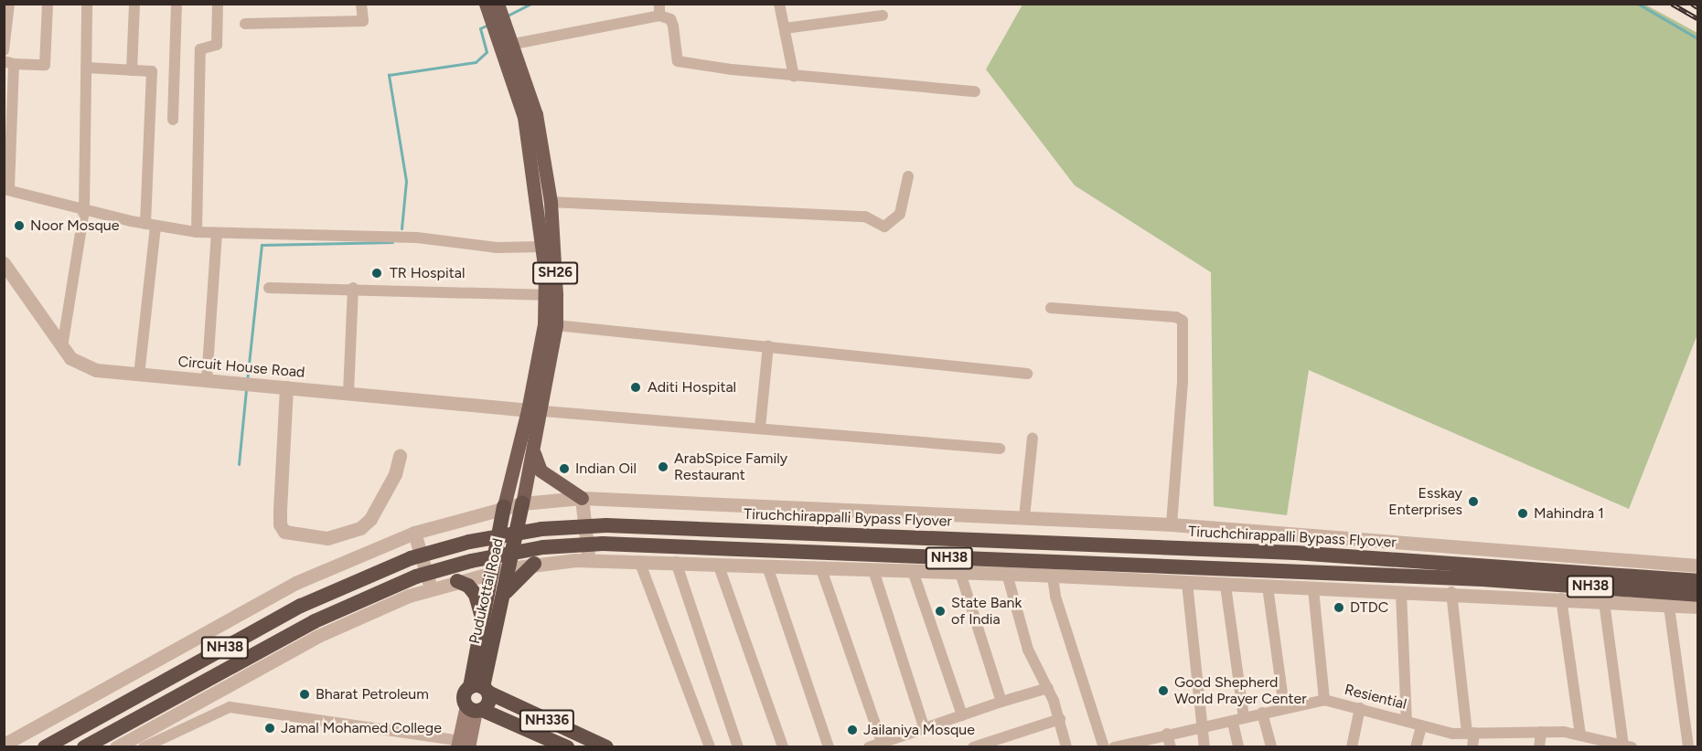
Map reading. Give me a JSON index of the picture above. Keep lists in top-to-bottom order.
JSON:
{
  "streets": {
    "highway": [
      "Tiruchchirappalli Bypass Flyover",
      "NH38",
      "Pudukottai Road",
      "NH336"
    ],
    "main road": ["SH26"],
    "street": ["Circuit House Road", "Resiential"]
  },
  "crossings": [
    ["SH26", "Circuit House Road"],
    ["SH26", "Pudukottai Road"],
    ["Pudukottai Road", "NH336"]
  ],
  "places": [
    "Noor Mosque",
    "TR Hospital",
    "Aditi Hospital",
    "ArabSpice Family Restaurant",
    "Indian Oil",
    "Esskay Enterprises",
    "Mahindra 1",
    "DTDC",
    "State Bank of India",
    "Good Shepherd World Prayer Center",
    "Bharat Petroleum",
    "Jamal Mohamed College",
    "Jailaniya Mosque"
  ]
}
